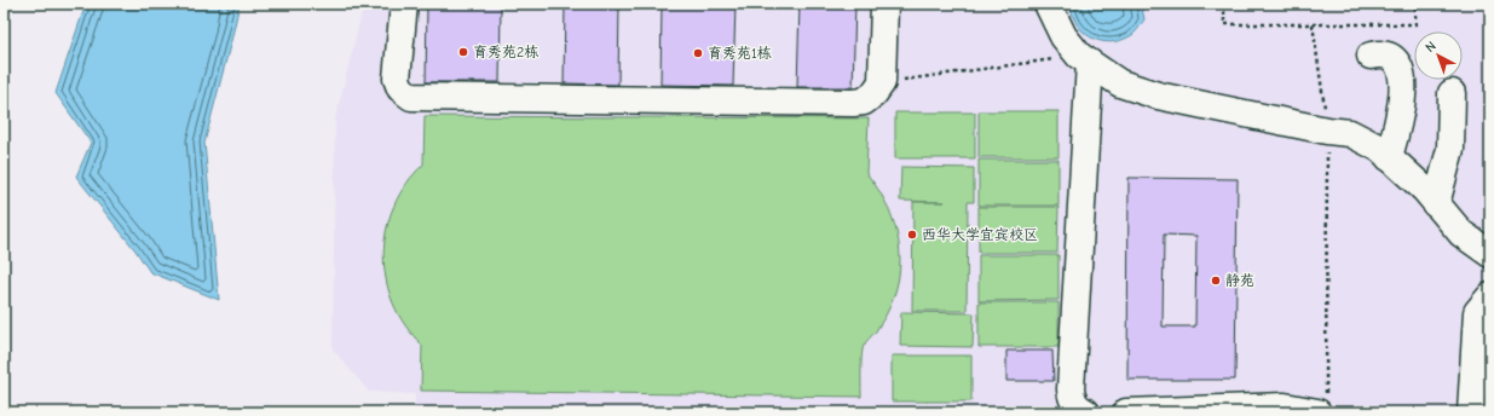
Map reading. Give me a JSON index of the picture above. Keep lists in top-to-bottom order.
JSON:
{
  "places": [
    "育秀苑2栋",
    "育秀苑1栋",
    "西华大学宜宾校区",
    "静苑"
  ],
  "north": "top left"
}
